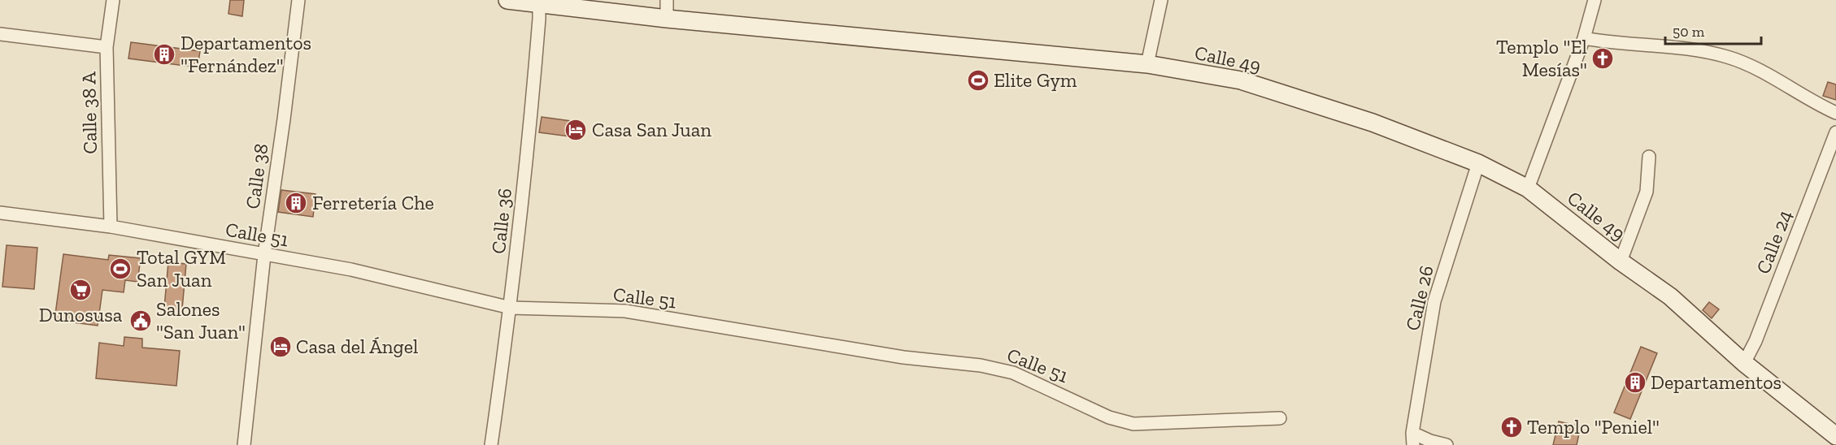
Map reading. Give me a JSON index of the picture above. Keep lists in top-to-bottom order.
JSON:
{
  "streets": {
    "street": [
      "Calle 49",
      "Calle 38 A",
      "Calle 38",
      "Calle 36",
      "Calle 51",
      "Calle 24",
      "Calle 26"
    ]
  },
  "crossings": [
    ["Calle 49", "Calle 36"],
    ["Calle 49", "Calle 24"],
    ["Calle 49", "Calle 26"],
    ["Calle 38 A", "Calle 51"],
    ["Calle 38", "Calle 51"],
    ["Calle 36", "Calle 51"]
  ],
  "places": {
    "building": ["Departamentos \"Fernández\"", "Ferretería Che", "Departamentos"],
    "church": ["Templo \"El Mesías\"", "Templo \"Peniel\""],
    "sports": ["Elite Gym", "Total GYM San Juan"],
    "hotel": ["Casa San Juan", "Casa del Ángel"],
    "supermarket": ["Dunosusa"],
    "public building": ["Salones \"San Juan\""]
  },
  "scale_bar": "50 m"
}
